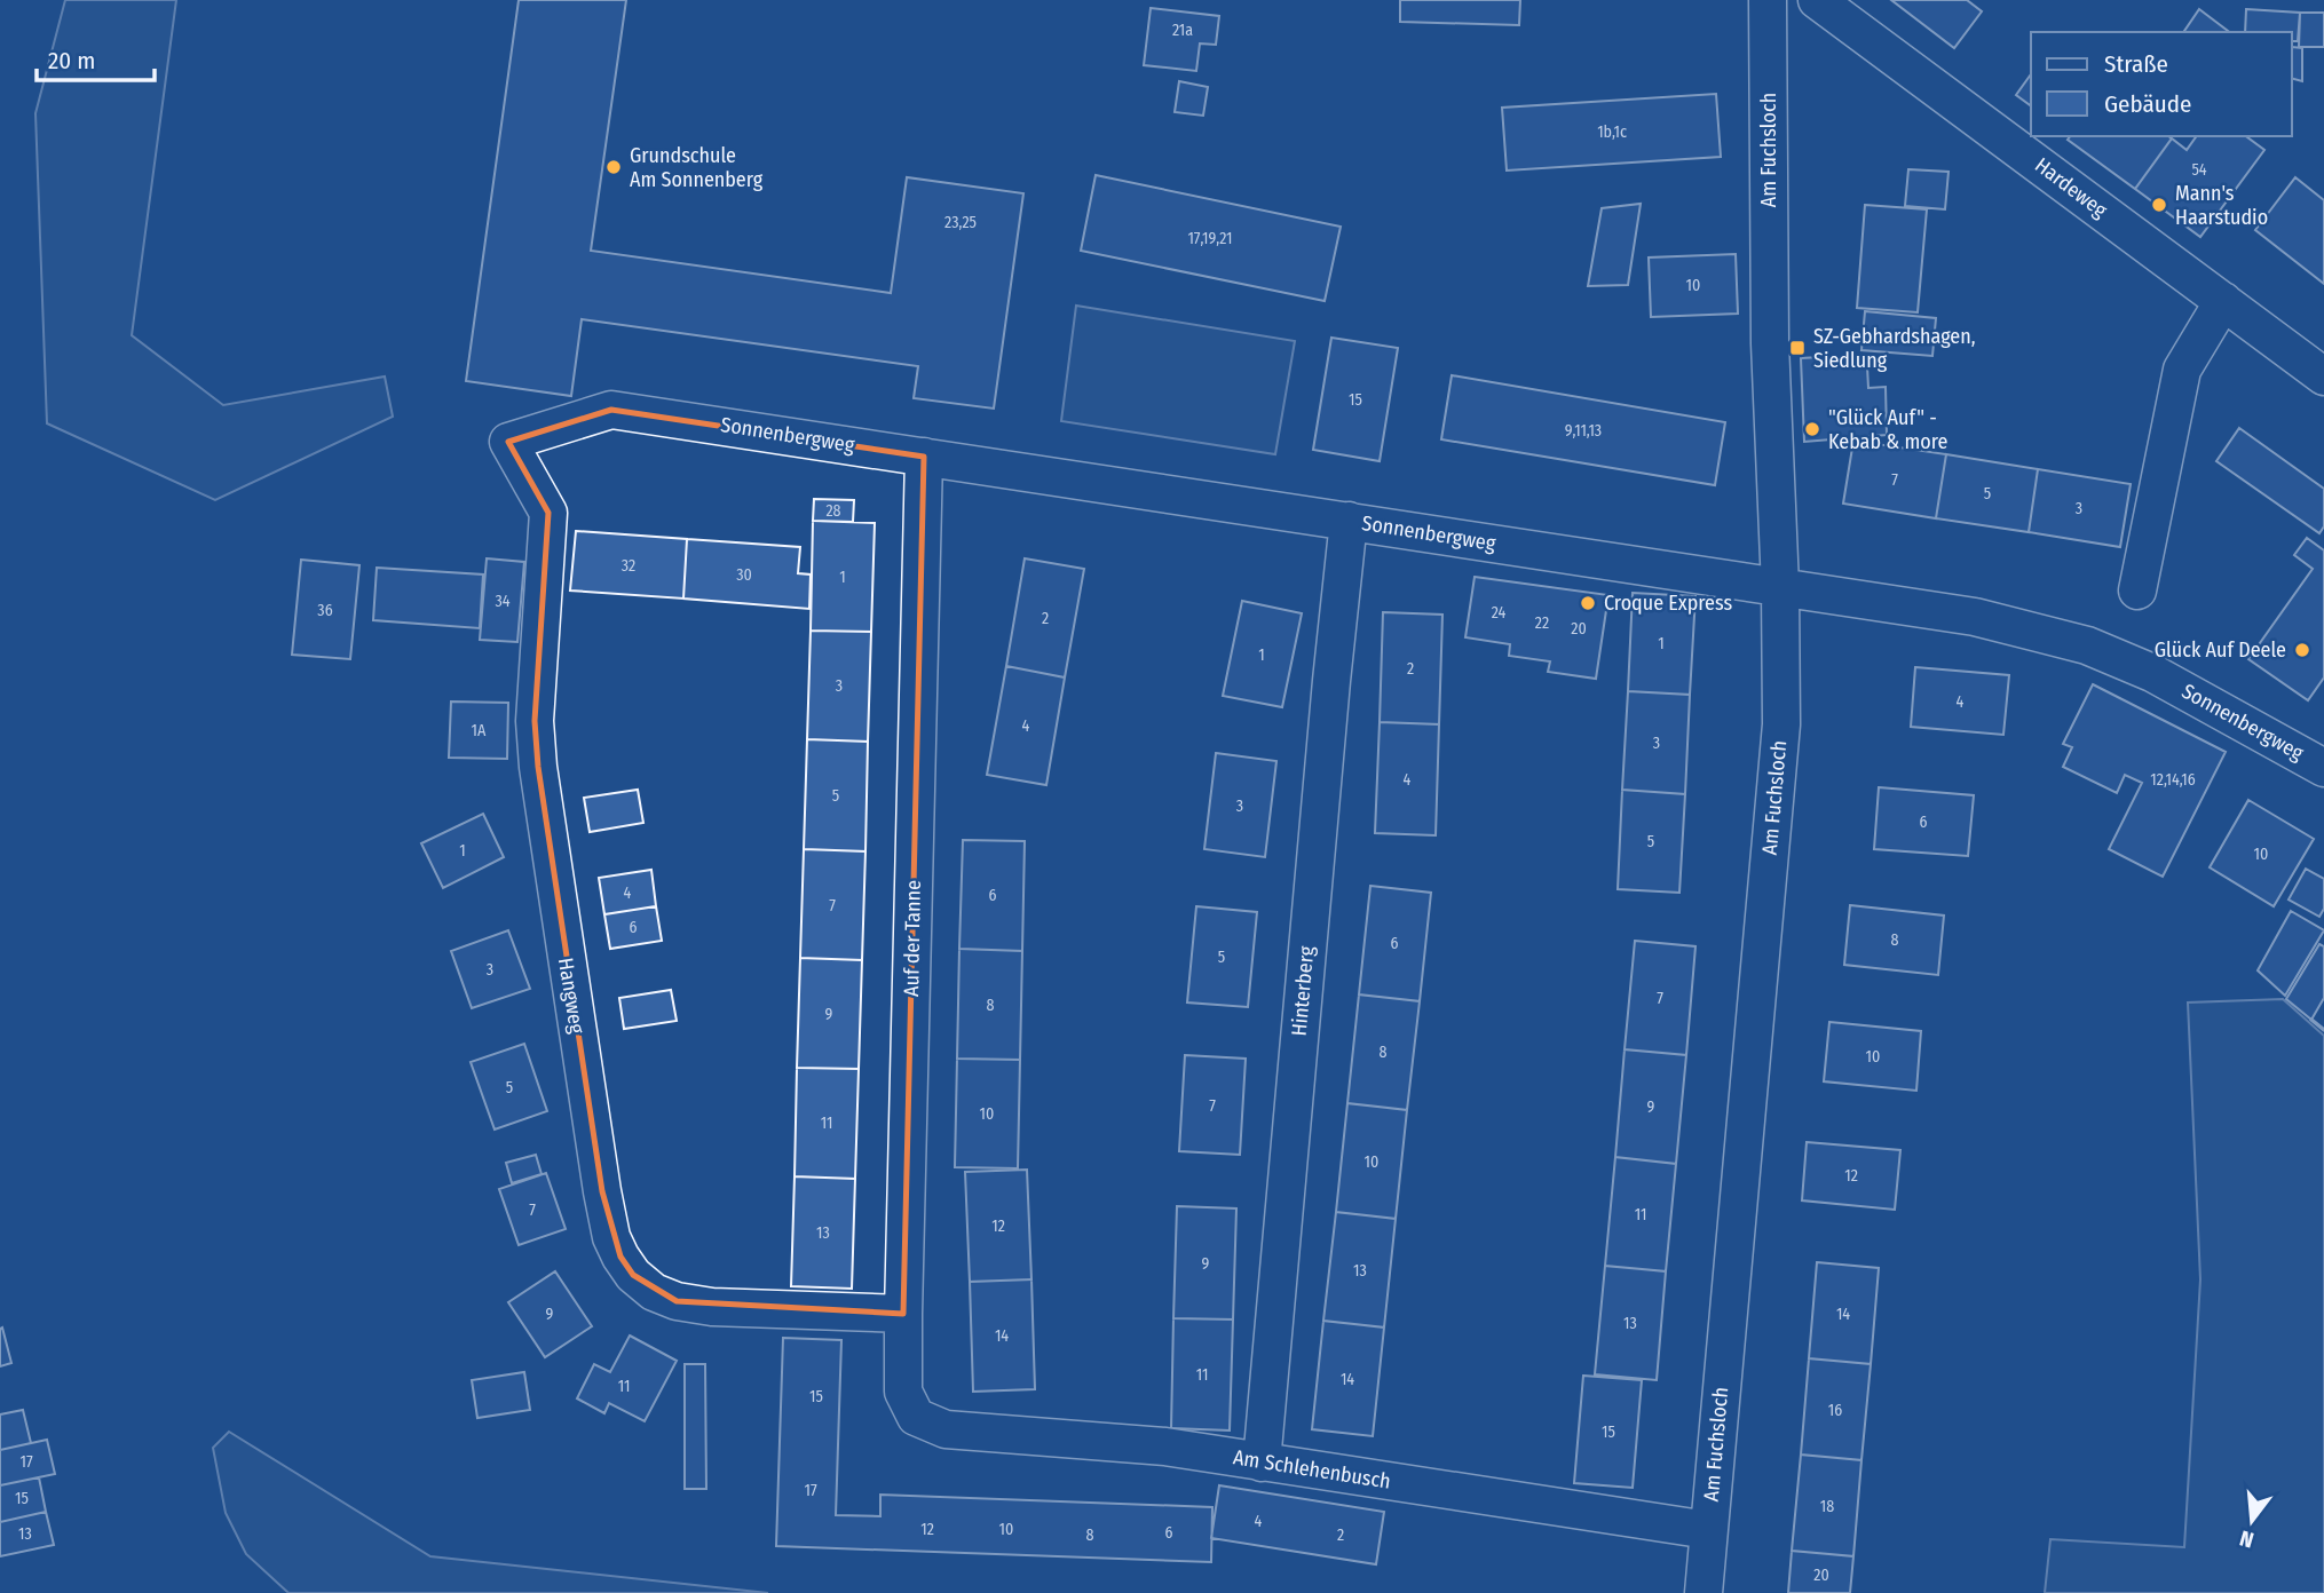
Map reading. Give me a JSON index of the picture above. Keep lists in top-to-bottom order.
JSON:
{
  "streets": {
    "street": [
      "Am Fuchsloch",
      "Hardeweg",
      "Sonnenbergweg",
      "Auf der Tanne",
      "Hinterberg",
      "Hangweg",
      "Am Schlehenbusch"
    ]
  },
  "crossings": [
    ["Am Fuchsloch", "Sonnenbergweg"],
    ["Am Fuchsloch", "Am Schlehenbusch"],
    ["Sonnenbergweg", "Auf der Tanne"],
    ["Sonnenbergweg", "Hinterberg"],
    ["Sonnenbergweg", "Hangweg"],
    ["Auf der Tanne", "Hangweg"],
    ["Auf der Tanne", "Am Schlehenbusch"],
    ["Hinterberg", "Am Schlehenbusch"]
  ],
  "places": {
    "other": [
      "Grundschule Am Sonnenberg",
      "Mann's Haarstudio",
      "\"Glück Auf\" - Kebab & more",
      "Croque Express",
      "Glück Auf Deele"
    ],
    "transit": ["SZ-Gebhardshagen, Siedlung"]
  },
  "house_numbers": [
    "21a",
    "1b,1c",
    "54",
    "23,25",
    "17,19,21",
    "10",
    "15",
    "9,11,13",
    "7",
    "5",
    "3",
    "28",
    "32",
    "30",
    "1",
    "34",
    "36",
    "24",
    "2",
    "22",
    "20",
    "1",
    "1",
    "2",
    "3",
    "4",
    "4",
    "1A",
    "3",
    "4",
    "12,14,16",
    "5",
    "3",
    "6",
    "5",
    "1",
    "10",
    "4",
    "6",
    "7",
    "6",
    "8",
    "6",
    "5",
    "3",
    "7",
    "8",
    "9",
    "8",
    "10",
    "5",
    "7",
    "9",
    "10",
    "11",
    "10",
    "12",
    "7",
    "11",
    "12",
    "13",
    "9",
    "13",
    "9",
    "14",
    "13",
    "14",
    "11",
    "14",
    "11",
    "15",
    "16",
    "15",
    "17",
    "17",
    "15",
    "18",
    "4",
    "12",
    "10",
    "6",
    "13",
    "8",
    "2",
    "20"
  ],
  "legend": ["Straße", "Gebäude"],
  "scale_bar": "20 m",
  "north": "bottom"
}
